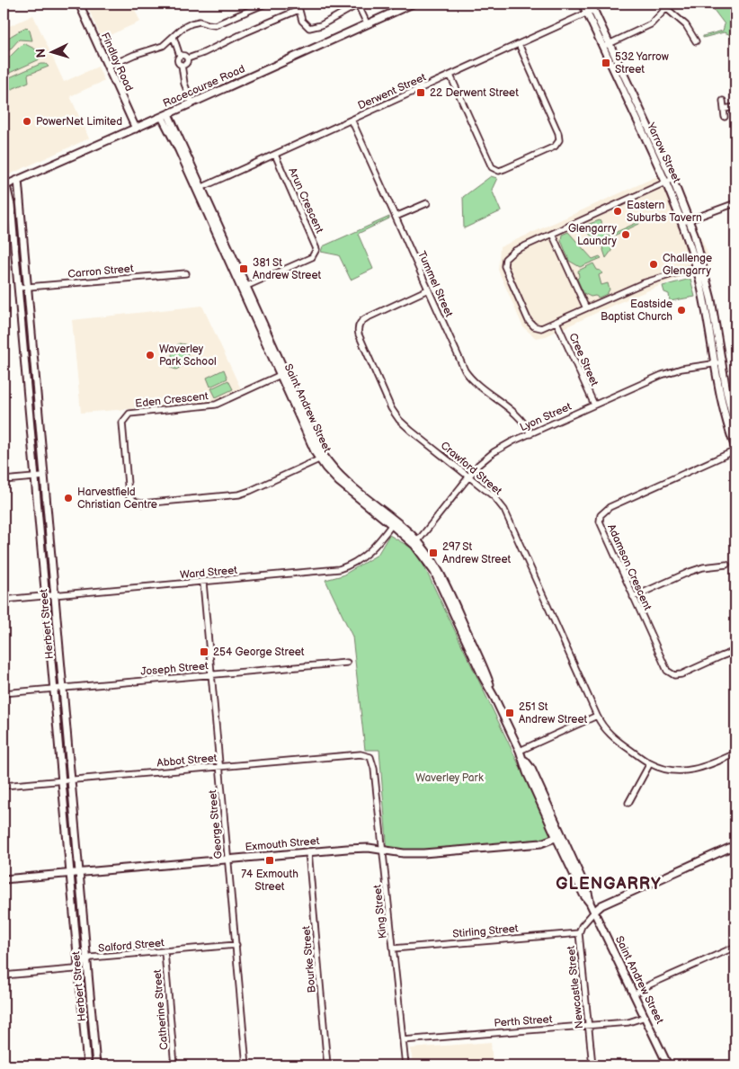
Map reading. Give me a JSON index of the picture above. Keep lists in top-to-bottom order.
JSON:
{
  "streets": {
    "street": [
      "Findlay Road",
      "Racecourse Road",
      "Derwent Street",
      "Yarrow Street",
      "Arun Crescent",
      "Carron Street",
      "Tummel Street",
      "Cree Street",
      "Eden Crescent",
      "Saint Andrew Street",
      "Lyon Street",
      "Crawford Street",
      "Adamson Crescent",
      "Ward Street",
      "Herbert Street",
      "Joseph Street",
      "Abbot Street",
      "George Street",
      "Exmouth Street",
      "King Street",
      "Stirling Street",
      "Salford Street",
      "Bourke Street",
      "Newcastle Street",
      "Catherine Street",
      "Perth Street"
    ]
  },
  "crossings": [
    ["Findlay Road", "Racecourse Road"],
    ["Racecourse Road", "Saint Andrew Street"],
    ["Racecourse Road", "Herbert Street"],
    ["Derwent Street", "Yarrow Street"],
    ["Derwent Street", "Arun Crescent"],
    ["Derwent Street", "Tummel Street"],
    ["Derwent Street", "Saint Andrew Street"],
    ["Yarrow Street", "Lyon Street"],
    ["Yarrow Street", "Adamson Crescent"],
    ["Arun Crescent", "Saint Andrew Street"],
    ["Carron Street", "Herbert Street"],
    ["Tummel Street", "Lyon Street"],
    ["Tummel Street", "Crawford Street"],
    ["Cree Street", "Lyon Street"],
    ["Eden Crescent", "Saint Andrew Street"],
    ["Saint Andrew Street", "Lyon Street"],
    ["Saint Andrew Street", "Ward Street"],
    ["Saint Andrew Street", "Exmouth Street"],
    ["Saint Andrew Street", "Newcastle Street"],
    ["Saint Andrew Street", "Perth Street"],
    ["Lyon Street", "Crawford Street"],
    ["Ward Street", "Herbert Street"],
    ["Ward Street", "George Street"],
    ["Herbert Street", "Joseph Street"],
    ["Herbert Street", "Abbot Street"],
    ["Herbert Street", "Exmouth Street"],
    ["Herbert Street", "Salford Street"],
    ["Joseph Street", "George Street"],
    ["Abbot Street", "George Street"],
    ["Abbot Street", "King Street"],
    ["George Street", "Exmouth Street"],
    ["George Street", "Salford Street"],
    ["Exmouth Street", "King Street"],
    ["Exmouth Street", "Bourke Street"],
    ["King Street", "Stirling Street"],
    ["King Street", "Perth Street"],
    ["Stirling Street", "Newcastle Street"],
    ["Salford Street", "Catherine Street"],
    ["Newcastle Street", "Perth Street"]
  ],
  "districts": ["GLENGARRY"],
  "parks": ["Waverley Park"],
  "places": {
    "transit": [
      "532 Yarrow Street",
      "22 Derwent Street",
      "381 St Andrew Street",
      "297 St Andrew Street",
      "254 George Street",
      "251 St Andrew Street",
      "74 Exmouth Street"
    ],
    "other": [
      "PowerNet Limited",
      "Eastern Suburbs Tavern",
      "Glengarry Laundry",
      "Challenge Glengarry",
      "Eastside Baptist Church",
      "Waverley Park School",
      "Harvestfield Christian Centre"
    ]
  },
  "north": "left"
}
